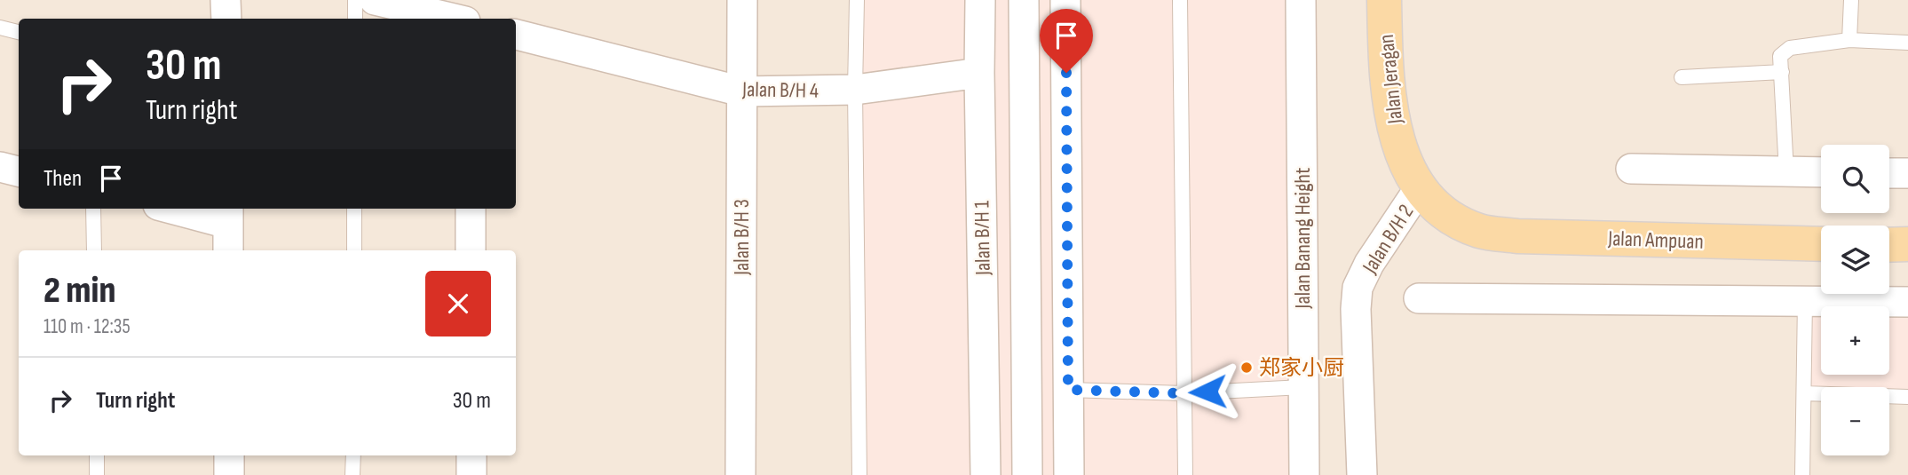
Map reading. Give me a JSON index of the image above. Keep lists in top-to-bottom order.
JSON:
{
  "streets": {
    "main road": ["Jalan Jeragan", "Jalan Ampuan"],
    "street": [
      "Jalan B/H 4",
      "Jalan B/H 3",
      "Jalan B/H 1",
      "Jalan Banang Height",
      "Jalan B/H 2"
    ]
  },
  "crossings": [
    ["Jalan Jeragan", "Jalan B/H 2"],
    ["Jalan Jeragan", "Jalan Ampuan"],
    ["Jalan B/H 4", "Jalan B/H 3"],
    ["Jalan B/H 4", "Jalan B/H 1"]
  ],
  "places": ["郑家小厨"],
  "page": {
    "turn": ["30 m", "Turn right"],
    "map_buttons": ["+", "−"],
    "then": "Then",
    "heading": ["2 min", "110 m · 12:35"],
    "list": [
      {
        "name": "Turn right",
        "value": "30 m"
      }
    ]
  }
}
